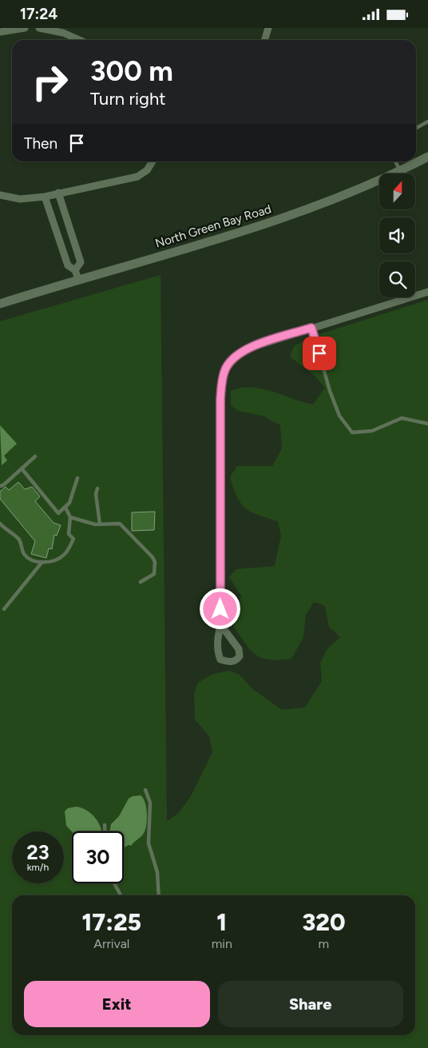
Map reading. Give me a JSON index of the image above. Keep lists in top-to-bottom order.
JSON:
{
  "streets": {
    "street": ["North Green Bay Road"]
  },
  "north": "top",
  "page": {
    "status": "17:24",
    "turn": ["300 m", "Turn right"],
    "then": "Then",
    "speed": "23 km/h",
    "limit": "30",
    "eta": [
      "17:25",
      "Arrival",
      "1",
      "min",
      "320",
      "m"
    ],
    "buttons": ["Exit", "Share"]
  }
}
